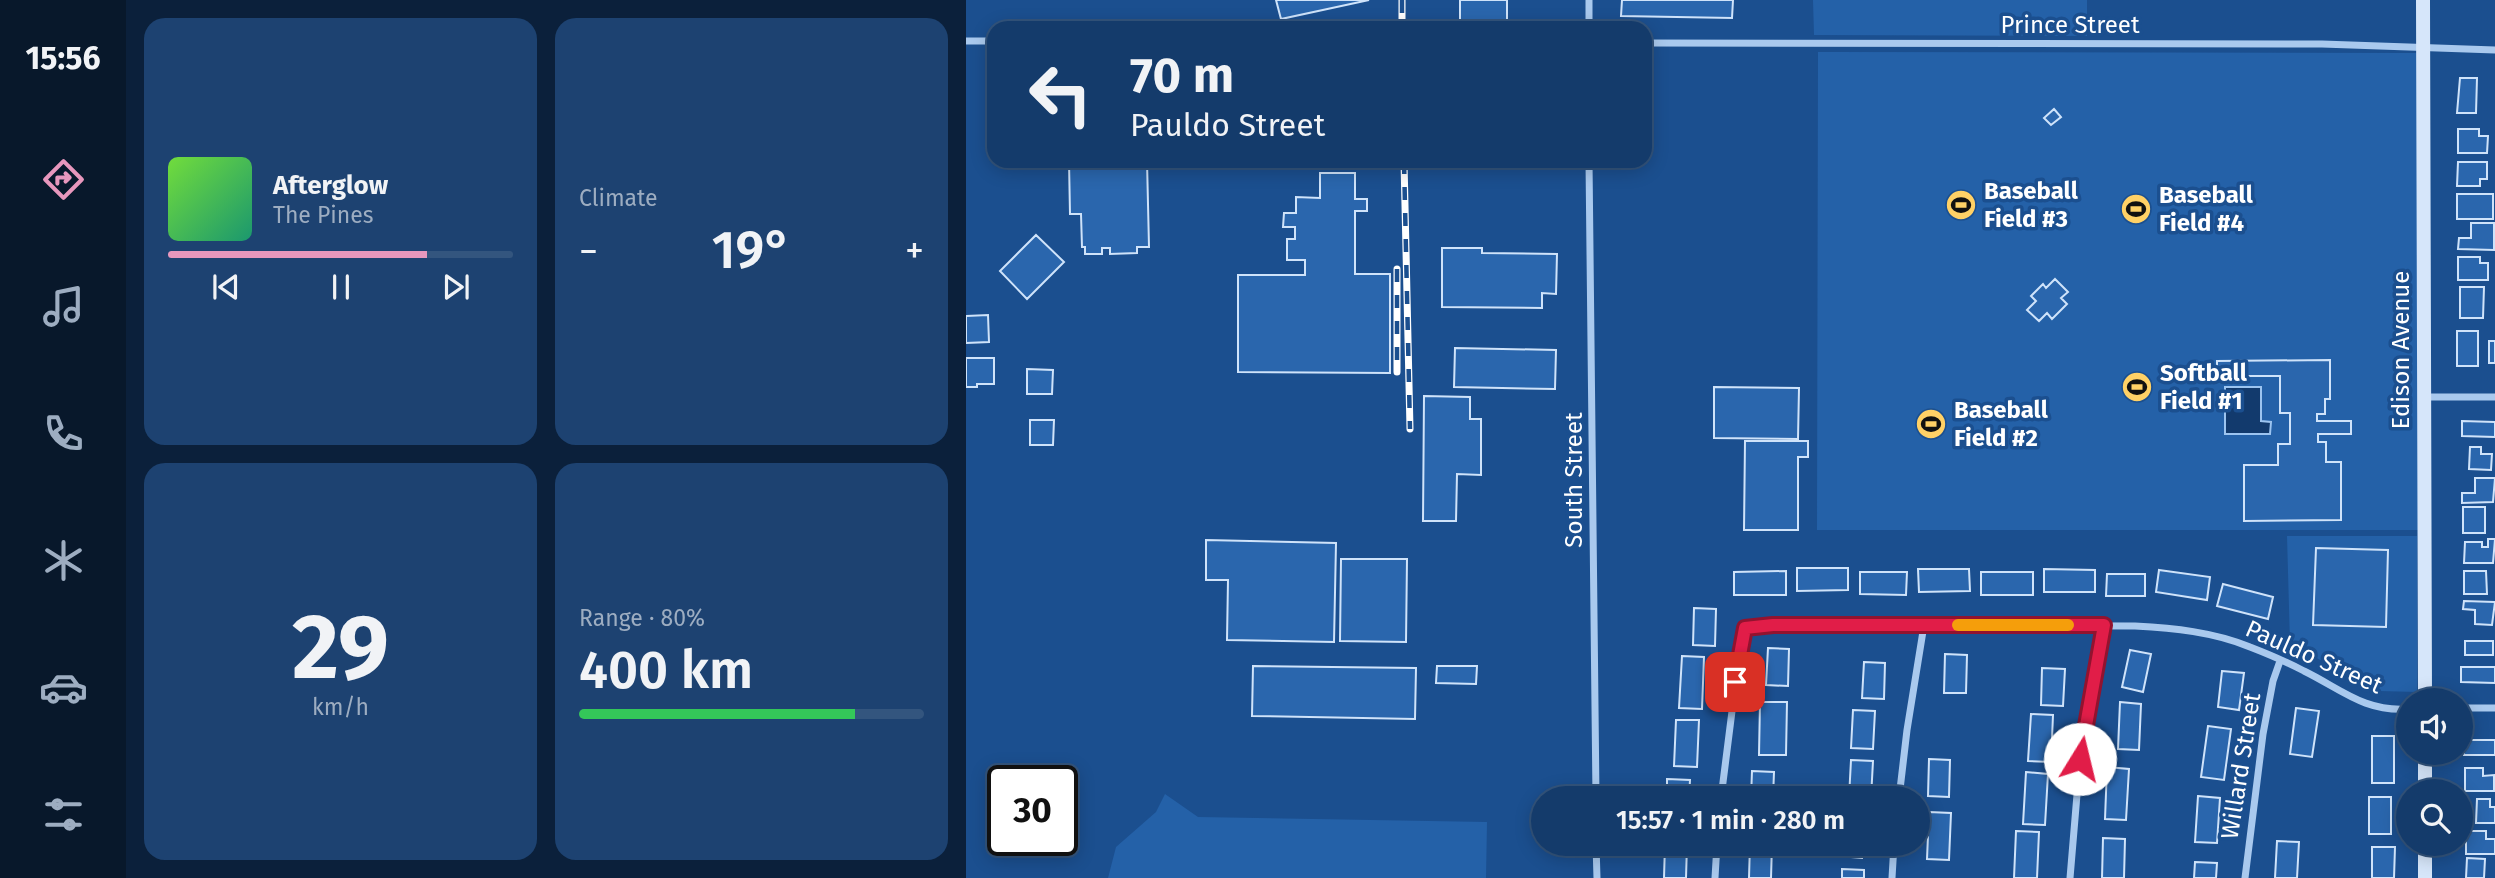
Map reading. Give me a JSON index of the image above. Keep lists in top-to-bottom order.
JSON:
{
  "streets": {
    "street": [
      "Prince Street",
      "Edison Avenue",
      "South Street",
      "Pauldo Street",
      "Willard Street"
    ]
  },
  "crossings": [
    ["Prince Street", "Edison Avenue"],
    ["Pauldo Street", "Willard Street"]
  ],
  "places": {
    "sports": [
      "Baseball Field #3",
      "Baseball Field #4",
      "Softball Field #1",
      "Baseball Field #2"
    ]
  },
  "page": {
    "tabs": "15:56",
    "tile": [
      "Climate",
      ["29", "km/h"],
      ["Range · 80%", "400 km"]
    ],
    "turn": ["70 m", "Pauldo Street"],
    "song": ["Afterglow", "The Pines"],
    "heat": ["−", "19°", "+"],
    "limit": "30",
    "trip": "15:57 · 1 min · 280 m"
  }
}
